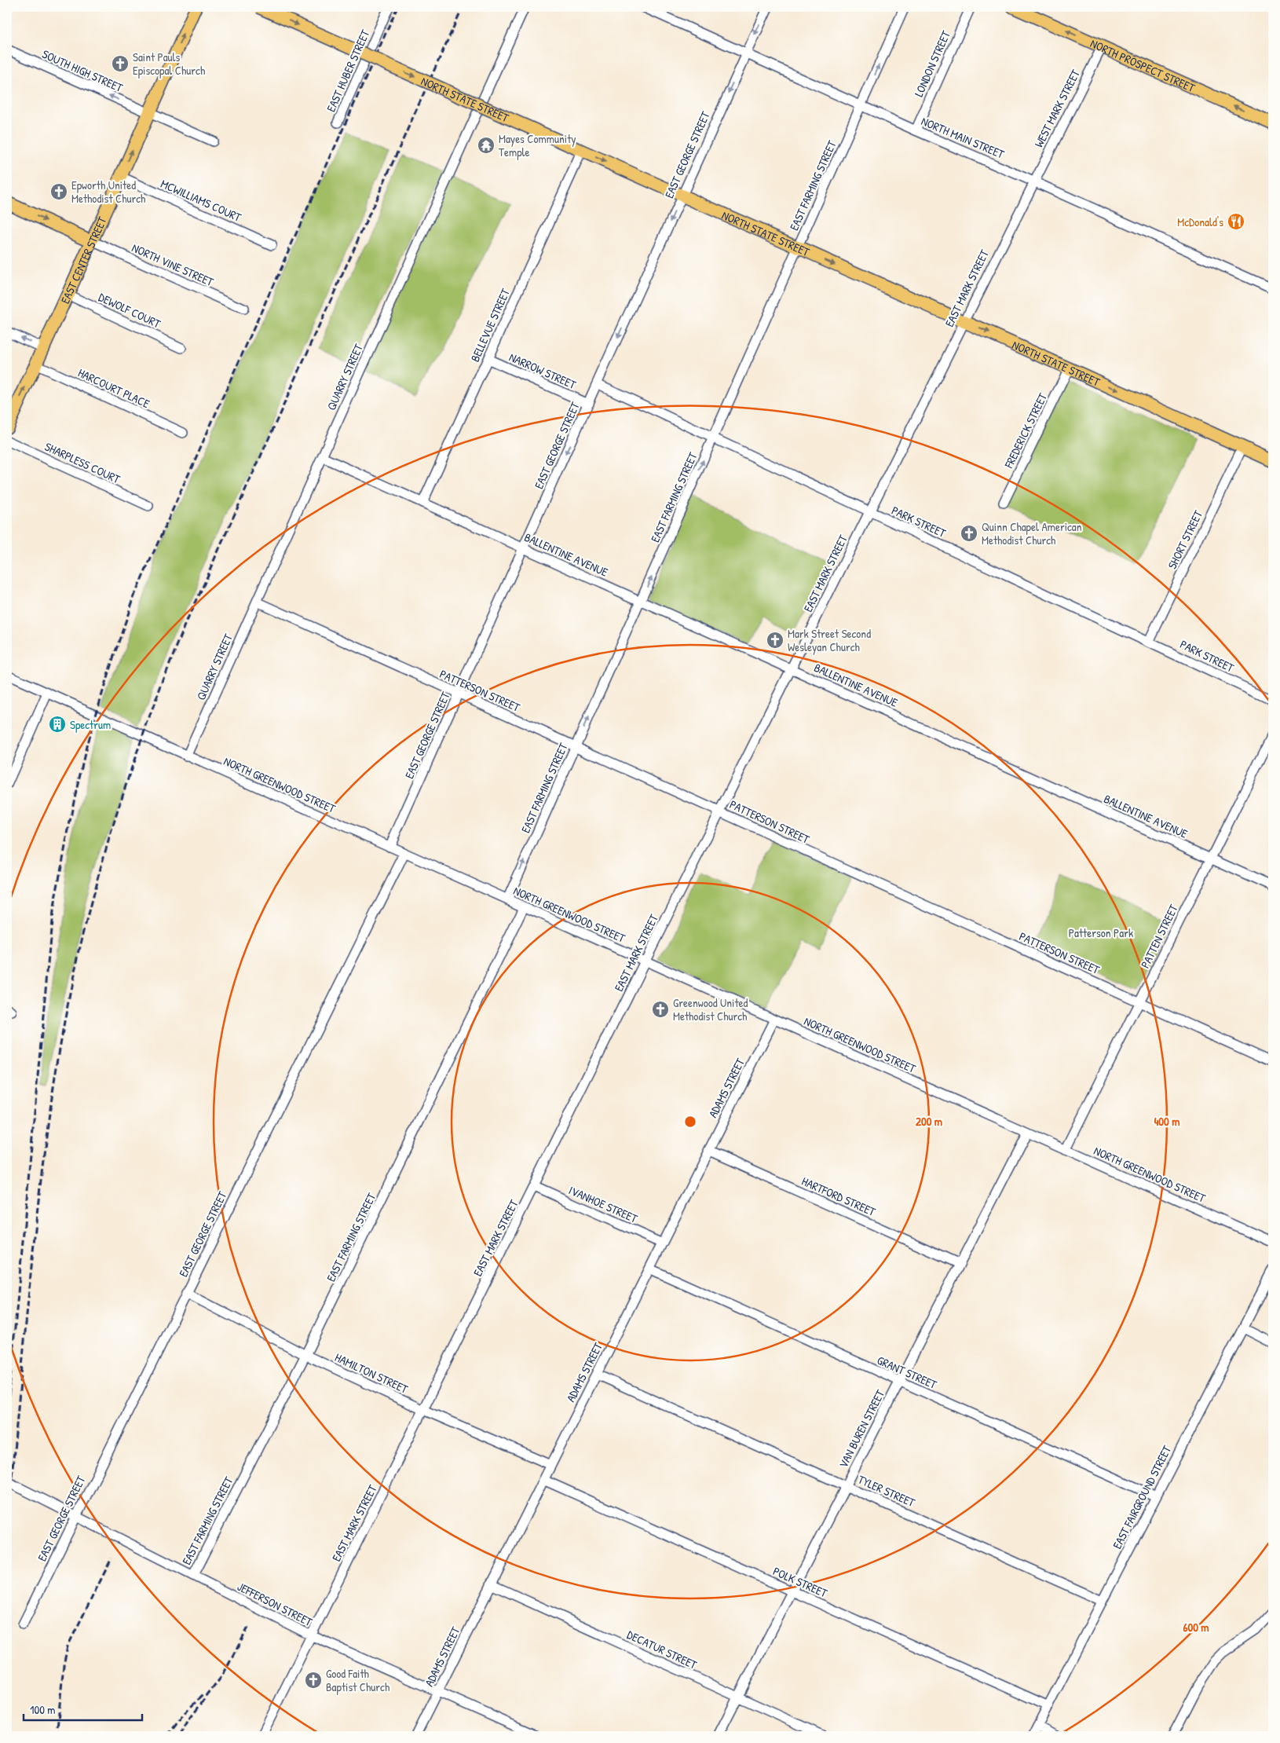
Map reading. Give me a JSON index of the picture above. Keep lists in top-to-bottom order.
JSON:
{
  "streets": {
    "main road": ["NORTH PROSPECT STREET", "NORTH STATE STREET", "EAST CENTER STREET"],
    "street": [
      "LONDON STREET",
      "SOUTH HIGH STREET",
      "EAST HUBER STREET",
      "WEST MARK STREET",
      "NORTH MAIN STREET",
      "EAST GEORGE STREET",
      "EAST FARMING STREET",
      "MCWILLIAMS COURT",
      "NORTH VINE STREET",
      "EAST MARK STREET",
      "DEWOLF COURT",
      "BELLEVUE STREET",
      "NARROW STREET",
      "QUARRY STREET",
      "HARCOURT PLACE",
      "FREDERICK STREET",
      "SHARPLESS COURT",
      "PARK STREET",
      "SHORT STREET",
      "BALLENTINE AVENUE",
      "PATTERSON STREET",
      "NORTH GREENWOOD STREET",
      "PATTEN STREET",
      "ADAMS STREET",
      "HARTFORD STREET",
      "IVANHOE STREET",
      "GRANT STREET",
      "HAMILTON STREET",
      "VAN BUREN STREET",
      "TYLER STREET",
      "EAST FAIRGROUND STREET",
      "POLK STREET",
      "JEFFERSON STREET",
      "DECATUR STREET"
    ]
  },
  "crossings": [
    ["LONDON STREET", "NORTH MAIN STREET"],
    ["NORTH PROSPECT STREET", "WEST MARK STREET"],
    ["SOUTH HIGH STREET", "EAST CENTER STREET"],
    ["NORTH STATE STREET", "EAST GEORGE STREET"],
    ["NORTH STATE STREET", "EAST FARMING STREET"],
    ["NORTH STATE STREET", "EAST MARK STREET"],
    ["NORTH STATE STREET", "FREDERICK STREET"],
    ["NORTH STATE STREET", "SHORT STREET"],
    ["WEST MARK STREET", "NORTH MAIN STREET"],
    ["WEST MARK STREET", "EAST MARK STREET"],
    ["NORTH MAIN STREET", "EAST GEORGE STREET"],
    ["NORTH MAIN STREET", "EAST FARMING STREET"],
    ["NORTH MAIN STREET", "EAST MARK STREET"],
    ["EAST GEORGE STREET", "NARROW STREET"],
    ["EAST GEORGE STREET", "PARK STREET"],
    ["EAST GEORGE STREET", "BALLENTINE AVENUE"],
    ["EAST GEORGE STREET", "PATTERSON STREET"],
    ["EAST GEORGE STREET", "NORTH GREENWOOD STREET"],
    ["EAST GEORGE STREET", "HAMILTON STREET"],
    ["EAST GEORGE STREET", "JEFFERSON STREET"],
    ["EAST FARMING STREET", "PARK STREET"],
    ["EAST FARMING STREET", "BALLENTINE AVENUE"],
    ["EAST FARMING STREET", "PATTERSON STREET"],
    ["EAST FARMING STREET", "NORTH GREENWOOD STREET"],
    ["EAST FARMING STREET", "HAMILTON STREET"],
    ["EAST FARMING STREET", "JEFFERSON STREET"],
    ["MCWILLIAMS COURT", "EAST CENTER STREET"],
    ["EAST CENTER STREET", "NORTH VINE STREET"],
    ["EAST CENTER STREET", "DEWOLF COURT"],
    ["EAST CENTER STREET", "HARCOURT PLACE"],
    ["EAST MARK STREET", "PARK STREET"],
    ["EAST MARK STREET", "BALLENTINE AVENUE"],
    ["EAST MARK STREET", "PATTERSON STREET"],
    ["EAST MARK STREET", "NORTH GREENWOOD STREET"],
    ["EAST MARK STREET", "IVANHOE STREET"],
    ["EAST MARK STREET", "HAMILTON STREET"],
    ["EAST MARK STREET", "JEFFERSON STREET"],
    ["BELLEVUE STREET", "NARROW STREET"],
    ["BELLEVUE STREET", "BALLENTINE AVENUE"],
    ["QUARRY STREET", "BALLENTINE AVENUE"],
    ["QUARRY STREET", "PATTERSON STREET"],
    ["QUARRY STREET", "NORTH GREENWOOD STREET"],
    ["PARK STREET", "SHORT STREET"],
    ["BALLENTINE AVENUE", "PATTEN STREET"],
    ["PATTERSON STREET", "PATTEN STREET"],
    ["NORTH GREENWOOD STREET", "PATTEN STREET"],
    ["NORTH GREENWOOD STREET", "ADAMS STREET"],
    ["NORTH GREENWOOD STREET", "VAN BUREN STREET"],
    ["ADAMS STREET", "HARTFORD STREET"],
    ["ADAMS STREET", "IVANHOE STREET"],
    ["ADAMS STREET", "GRANT STREET"],
    ["ADAMS STREET", "HAMILTON STREET"],
    ["ADAMS STREET", "TYLER STREET"],
    ["ADAMS STREET", "POLK STREET"],
    ["ADAMS STREET", "JEFFERSON STREET"],
    ["ADAMS STREET", "DECATUR STREET"],
    ["HARTFORD STREET", "VAN BUREN STREET"],
    ["GRANT STREET", "VAN BUREN STREET"],
    ["GRANT STREET", "EAST FAIRGROUND STREET"],
    ["VAN BUREN STREET", "TYLER STREET"],
    ["VAN BUREN STREET", "POLK STREET"],
    ["VAN BUREN STREET", "DECATUR STREET"],
    ["TYLER STREET", "EAST FAIRGROUND STREET"],
    ["EAST FAIRGROUND STREET", "POLK STREET"]
  ],
  "one_way": [
    "NORTH PROSPECT STREET",
    "SOUTH HIGH STREET",
    "NORTH STATE STREET",
    "EAST FARMING STREET",
    "EAST CENTER STREET"
  ],
  "parks": ["Patterson Park"],
  "places": {
    "church": [
      "Saint Pauls Episcopal Church",
      "Epworth United Methodist Church",
      "Quinn Chapel American Methodist Church",
      "Mark Street Second Wesleyan Church",
      "Greenwood United Methodist Church",
      "Good Faith Baptist Church"
    ],
    "temple": ["Mayes Community Temple"],
    "restaurant": ["McDonald's"],
    "building": ["Spectrum"]
  },
  "scale_bar": "100 m",
  "rings": ["200 m", "400 m", "600 m"]
}
